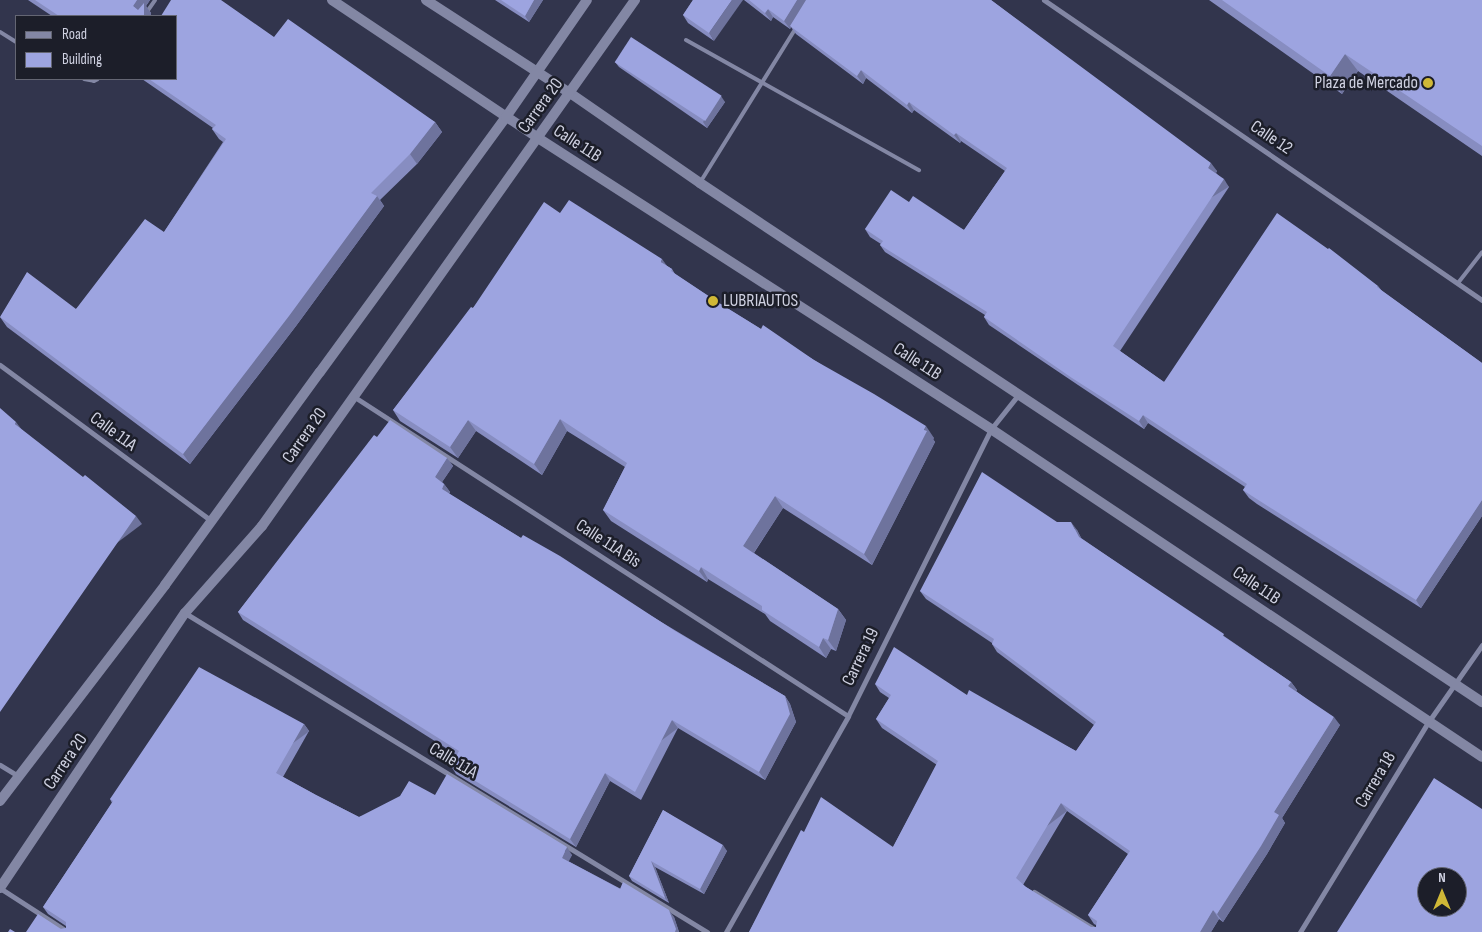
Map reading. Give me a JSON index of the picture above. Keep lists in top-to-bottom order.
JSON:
{
  "streets": {
    "street": [
      "Carrera 20",
      "Calle 12",
      "Calle 11B",
      "Calle 11A",
      "Calle 11A Bis",
      "Carrera 19",
      "Carrera 18"
    ]
  },
  "crossings": [
    ["Carrera 20", "Calle 11B"],
    ["Carrera 20", "Calle 11A"],
    ["Carrera 20", "Calle 11A Bis"],
    ["Calle 11B", "Carrera 19"],
    ["Calle 11B", "Carrera 18"],
    ["Calle 11A Bis", "Carrera 19"]
  ],
  "places": ["Plaza de Mercado", "LUBRIAUTOS"],
  "legend": ["Road", "Building"],
  "north": "top"
}
